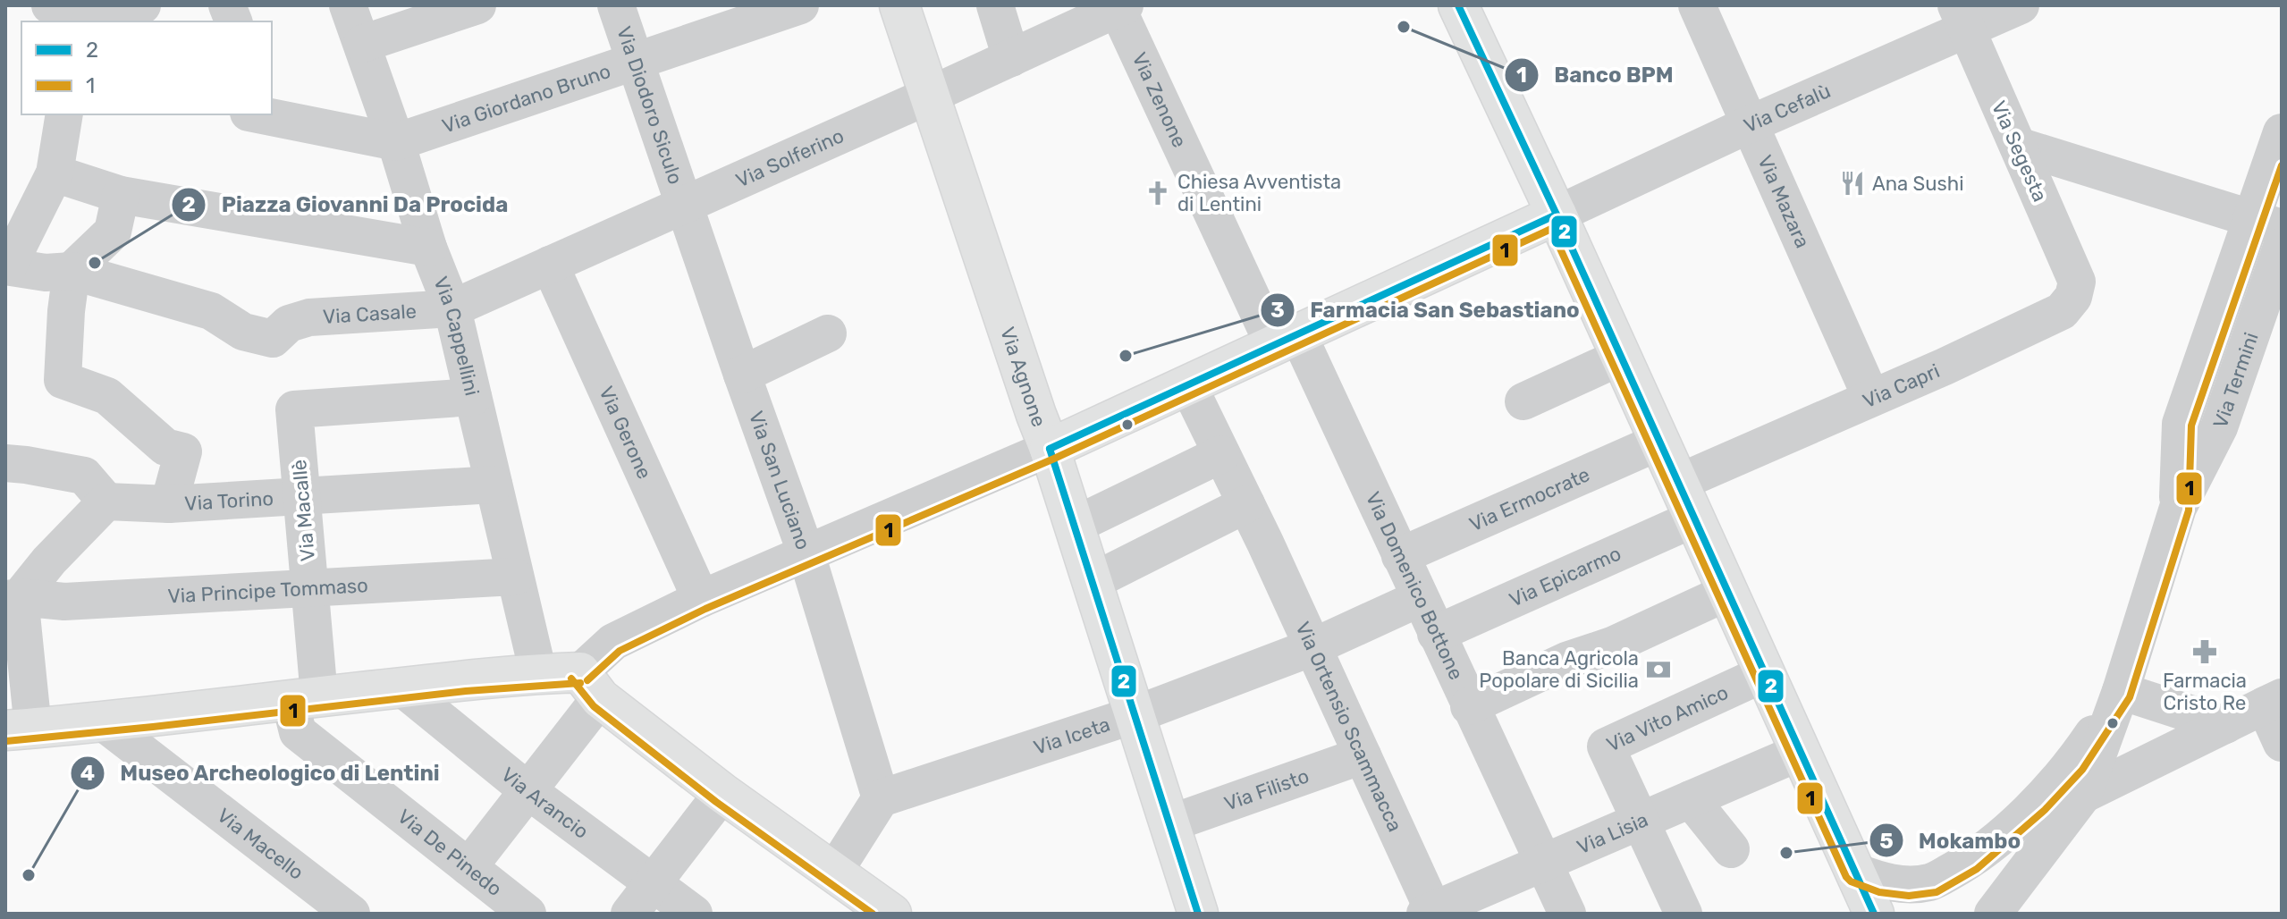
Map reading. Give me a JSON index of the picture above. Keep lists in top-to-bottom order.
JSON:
{
  "streets": {
    "main road": ["Via Agnone"],
    "street": [
      "Via Giordano Bruno",
      "Via Zenone",
      "Via Diodoro Siculo",
      "Via Cefalù",
      "Via Segesta",
      "Via Solferino",
      "Via Mazara",
      "Via Casale",
      "Via Cappellini",
      "Via Termini",
      "Via Capri",
      "Via Gerone",
      "Via San Luciano",
      "Via Ermocrate",
      "Via Torino",
      "Via Macallè",
      "Via Epicarmo",
      "Via Domenico Bottone",
      "Via Principe Tommaso",
      "Via Vito Amico",
      "Via Ortensio Scammacca",
      "Via Iceta",
      "Via Filisto",
      "Via Arancio",
      "Via Lisia",
      "Via Macello",
      "Via De Pinedo"
    ]
  },
  "crossings": [
    ["Via Giordano Bruno", "Via Diodoro Siculo"],
    ["Via Giordano Bruno", "Via Cappellini"],
    ["Via Zenone", "Via Solferino"],
    ["Via Zenone", "Via Domenico Bottone"],
    ["Via Diodoro Siculo", "Via Solferino"],
    ["Via Diodoro Siculo", "Via San Luciano"],
    ["Via Cefalù", "Via Segesta"],
    ["Via Cefalù", "Via Mazara"],
    ["Via Segesta", "Via Capri"],
    ["Via Solferino", "Via Casale"],
    ["Via Solferino", "Via Cappellini"],
    ["Via Solferino", "Via Agnone"],
    ["Via Solferino", "Via Gerone"],
    ["Via Solferino", "Via San Luciano"],
    ["Via Mazara", "Via Capri"],
    ["Via Casale", "Via Cappellini"],
    ["Via Cappellini", "Via Torino"],
    ["Via Cappellini", "Via Macallè"],
    ["Via Cappellini", "Via Principe Tommaso"],
    ["Via Agnone", "Via Iceta"],
    ["Via Agnone", "Via Filisto"],
    ["Via San Luciano", "Via Iceta"],
    ["Via Ermocrate", "Via Domenico Bottone"],
    ["Via Torino", "Via Macallè"],
    ["Via Macallè", "Via Principe Tommaso"],
    ["Via Macallè", "Via De Pinedo"],
    ["Via Epicarmo", "Via Domenico Bottone"],
    ["Via Domenico Bottone", "Via Iceta"],
    ["Via Domenico Bottone", "Via Lisia"],
    ["Via Vito Amico", "Via Lisia"],
    ["Via Ortensio Scammacca", "Via Iceta"],
    ["Via Ortensio Scammacca", "Via Filisto"],
    ["Via Ortensio Scammacca", "Via Lisia"]
  ],
  "places": {
    "other": [
      "Banco BPM",
      "Piazza Giovanni Da Procida",
      "Farmacia San Sebastiano",
      "Mokambo",
      "Museo Archeologico di Lentini"
    ],
    "restaurant": ["Ana Sushi"],
    "church": ["Chiesa Avventista di Lentini"],
    "pharmacy": ["Farmacia Cristo Re"],
    "bank": ["Banca Agricola Popolare di Sicilia"]
  },
  "lines": ["transit line 2", "transit line 1"],
  "legend": ["2", "1"]
}
